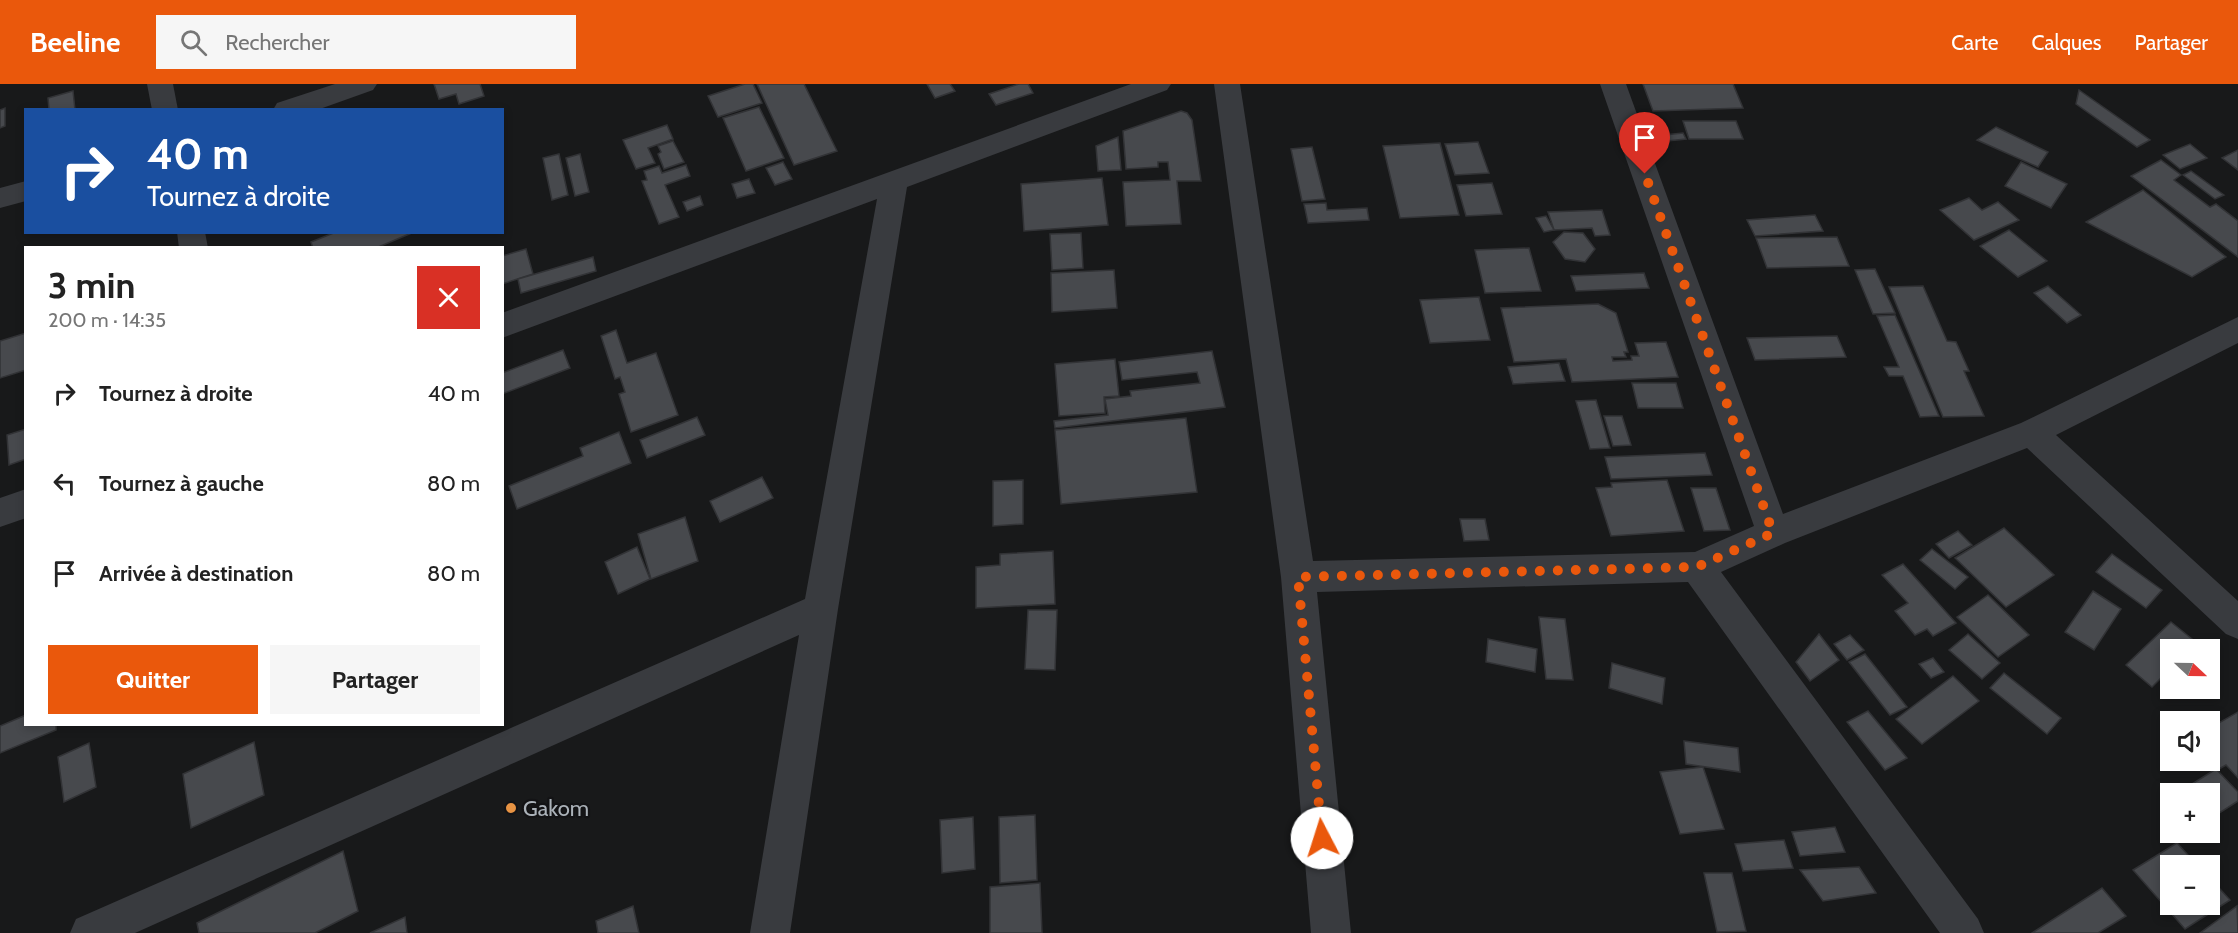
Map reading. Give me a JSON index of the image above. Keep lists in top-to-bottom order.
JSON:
{
  "places": ["Gakom"],
  "north": "right",
  "page": {
    "header": "Beeline",
    "search": "Rechercher",
    "nav": ["Carte", "Calques", "Partager"],
    "turn": ["40 m", "Tournez à droite"],
    "heading": ["3 min", "200 m · 14:35"],
    "list": [
      {
        "name": "Tournez à droite",
        "value": "40 m"
      },
      {
        "name": "Tournez à gauche",
        "value": "80 m"
      },
      {
        "name": "Arrivée à destination",
        "value": "80 m"
      }
    ],
    "buttons": ["Quitter", "Partager"],
    "map_buttons": ["+", "−"]
  }
}
